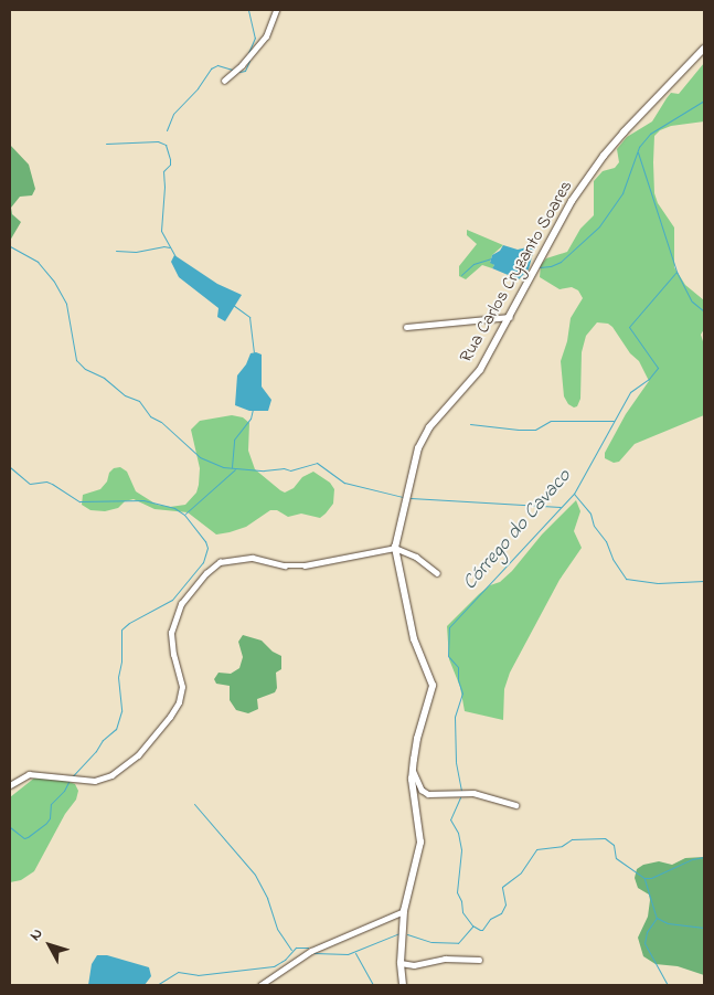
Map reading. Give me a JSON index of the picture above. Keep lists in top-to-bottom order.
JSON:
{
  "streets": {
    "street": ["Rua Carlos Cryzanto Soares"]
  },
  "water": ["Córrego do Cavaco"],
  "north": "top left"
}
